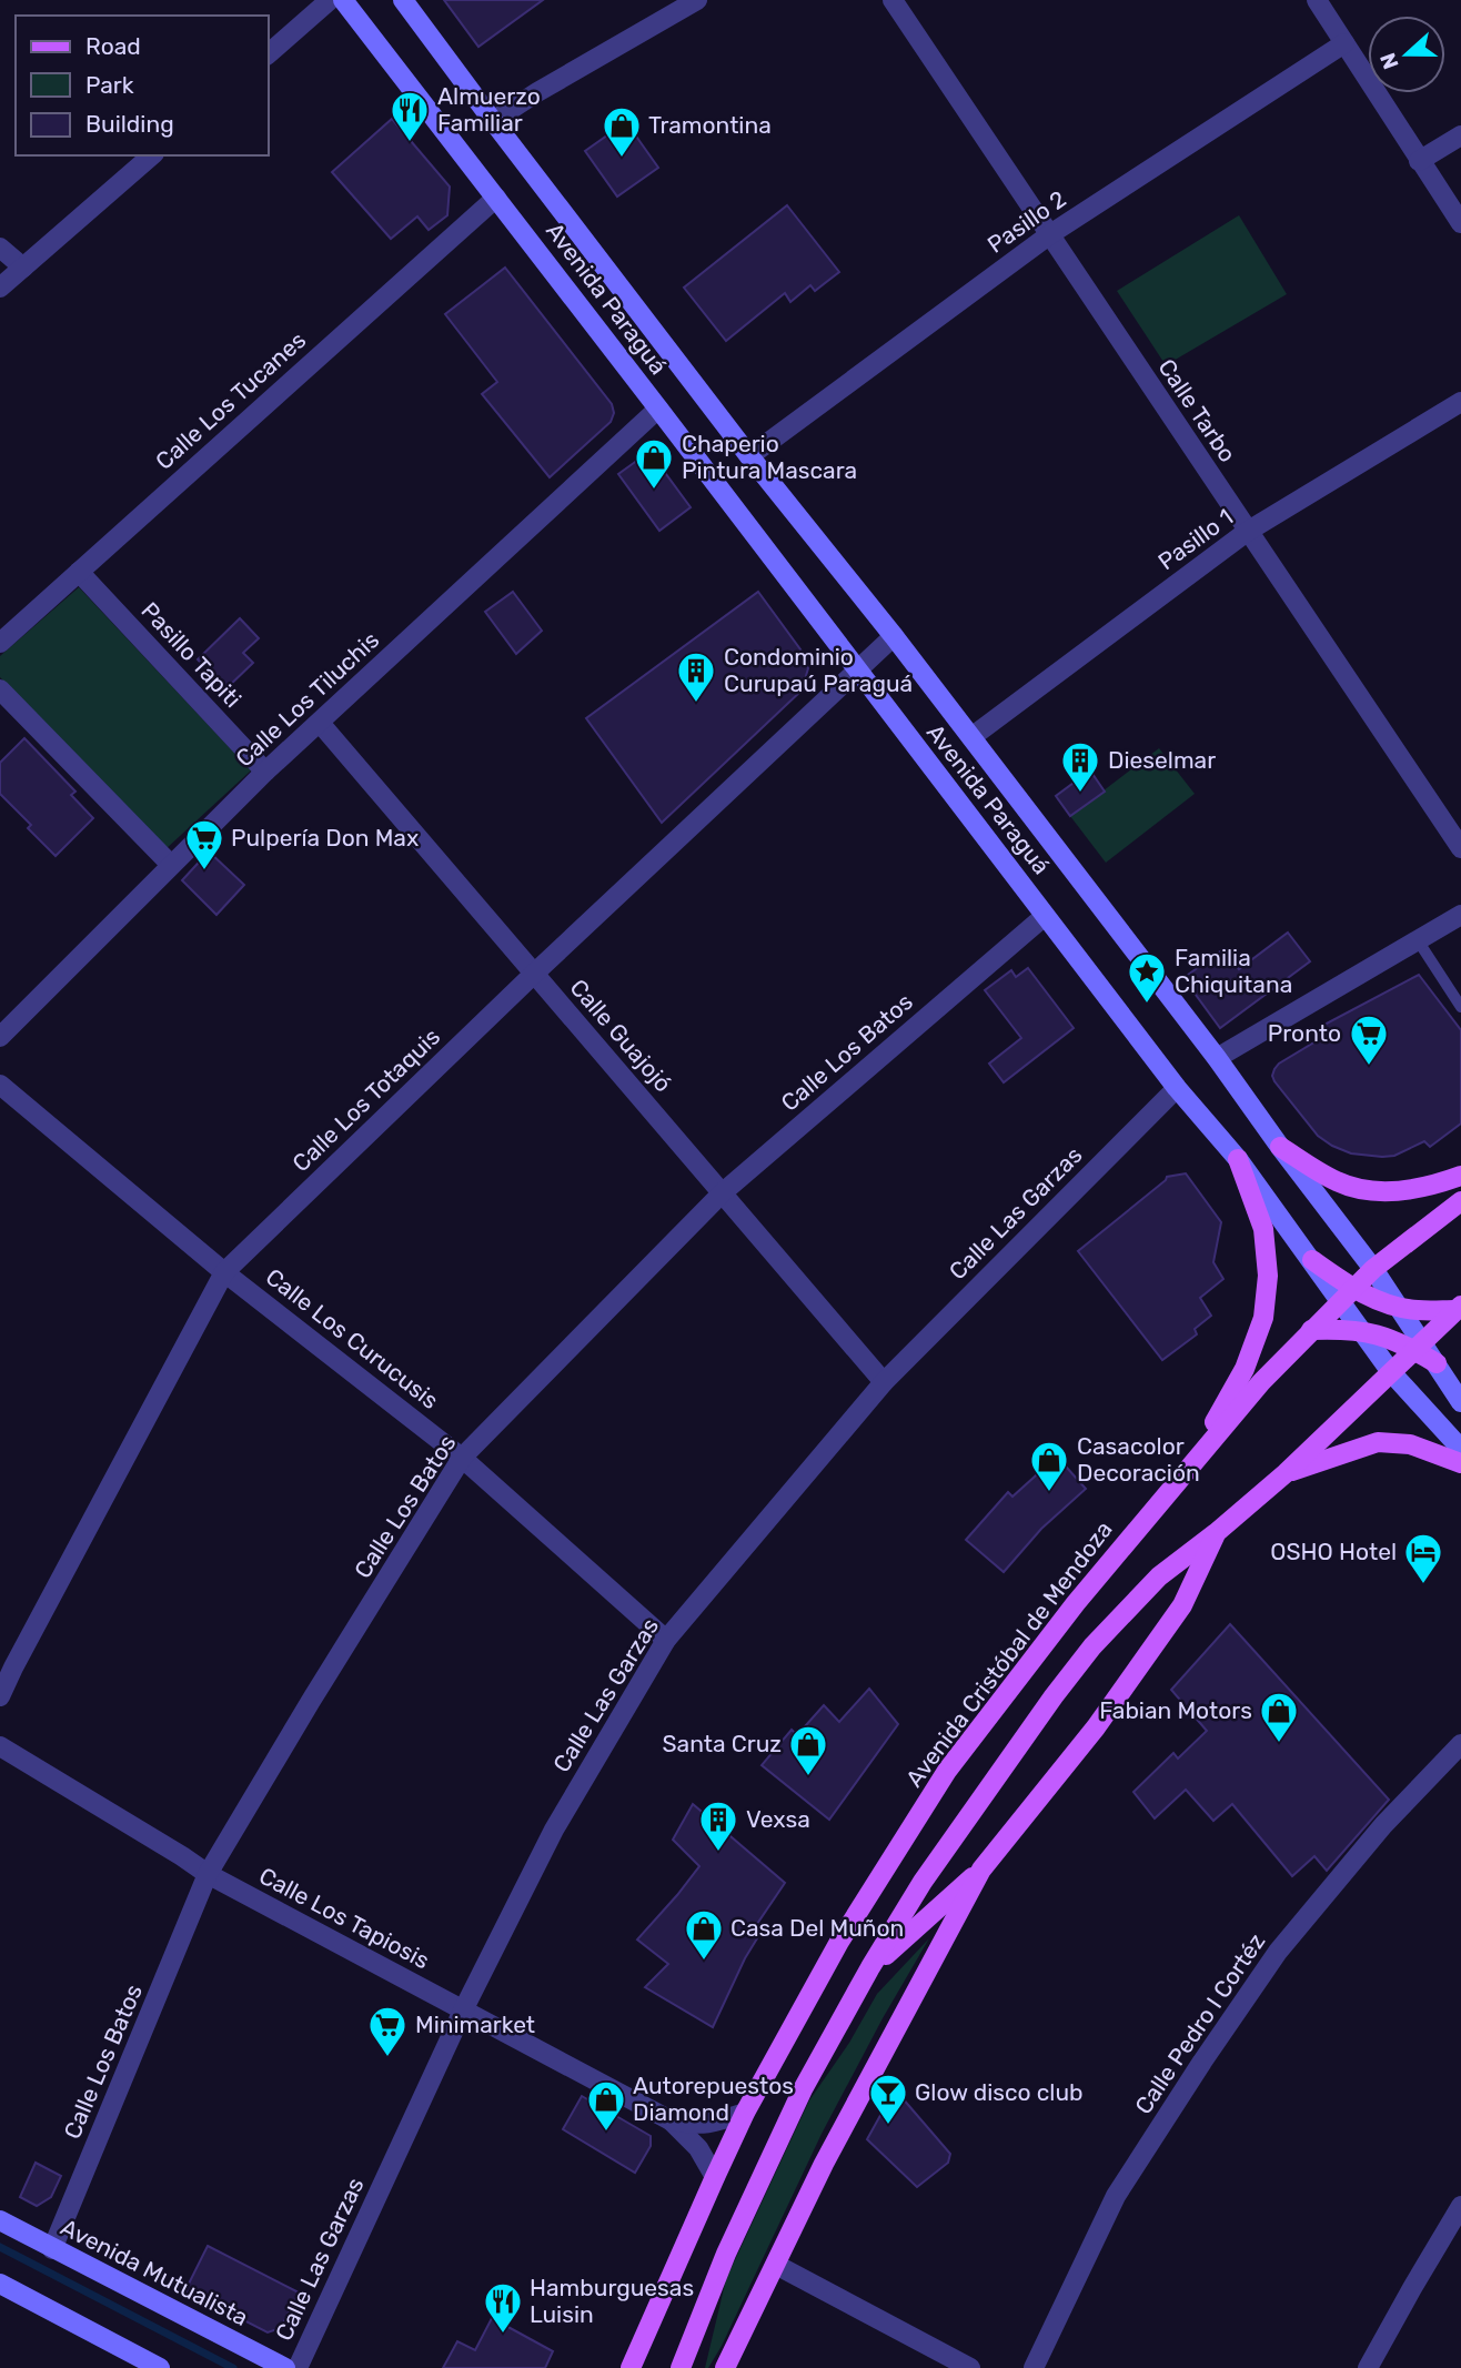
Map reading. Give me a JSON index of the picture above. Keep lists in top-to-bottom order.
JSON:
{
  "streets": {
    "main road": ["Avenida Paraguá", "Avenida Cristóbal de Mendoza", "Avenida Mutualista"],
    "street": [
      "Pasillo 2",
      "Calle Los Tucanes",
      "Calle Tarbo",
      "Pasillo 1",
      "Pasillo Tapiti",
      "Calle Los Tiluchis",
      "Calle Guajojó",
      "Calle Los Batos",
      "Calle Los Totaquis",
      "Calle Las Garzas",
      "Calle Los Curucusis",
      "Calle Los Tapiosis",
      "Calle Pedro I Cortéz"
    ]
  },
  "crossings": [
    ["Pasillo 2", "Avenida Paraguá"],
    ["Pasillo 2", "Calle Tarbo"],
    ["Avenida Paraguá", "Calle Los Tucanes"],
    ["Avenida Paraguá", "Pasillo 1"],
    ["Avenida Paraguá", "Calle Los Tiluchis"],
    ["Avenida Paraguá", "Calle Los Batos"],
    ["Avenida Paraguá", "Calle Los Totaquis"],
    ["Avenida Paraguá", "Calle Las Garzas"],
    ["Avenida Paraguá", "Avenida Cristóbal de Mendoza"],
    ["Calle Los Tucanes", "Pasillo Tapiti"],
    ["Calle Tarbo", "Pasillo 1"],
    ["Pasillo Tapiti", "Calle Los Tiluchis"],
    ["Calle Los Tiluchis", "Calle Guajojó"],
    ["Calle Guajojó", "Calle Los Batos"],
    ["Calle Guajojó", "Calle Los Totaquis"],
    ["Calle Guajojó", "Calle Las Garzas"],
    ["Calle Los Batos", "Calle Los Curucusis"],
    ["Calle Los Batos", "Calle Los Tapiosis"],
    ["Calle Los Batos", "Avenida Mutualista"],
    ["Calle Los Totaquis", "Calle Los Curucusis"],
    ["Calle Las Garzas", "Calle Los Curucusis"],
    ["Calle Las Garzas", "Calle Los Tapiosis"],
    ["Avenida Cristóbal de Mendoza", "Calle Los Tapiosis"]
  ],
  "places": {
    "restaurant": ["Almuerzo Familiar", "Hamburguesas Luisin"],
    "shop": [
      "Tramontina",
      "Chaperio Pintura Mascara",
      "Casacolor Decoración",
      "Fabian Motors",
      "Santa Cruz",
      "Casa Del Muñon",
      "Autorepuestos Diamond"
    ],
    "building": ["Condominio Curupaú Paraguá", "Dieselmar", "Vexsa"],
    "supermarket": ["Pulpería Don Max", "Pronto", "Minimarket"],
    "place": ["Familia Chiquitana"],
    "hotel": ["OSHO Hotel"],
    "bar": ["Glow disco club"]
  },
  "legend": ["Road", "Park", "Building"],
  "north": "left"
}
